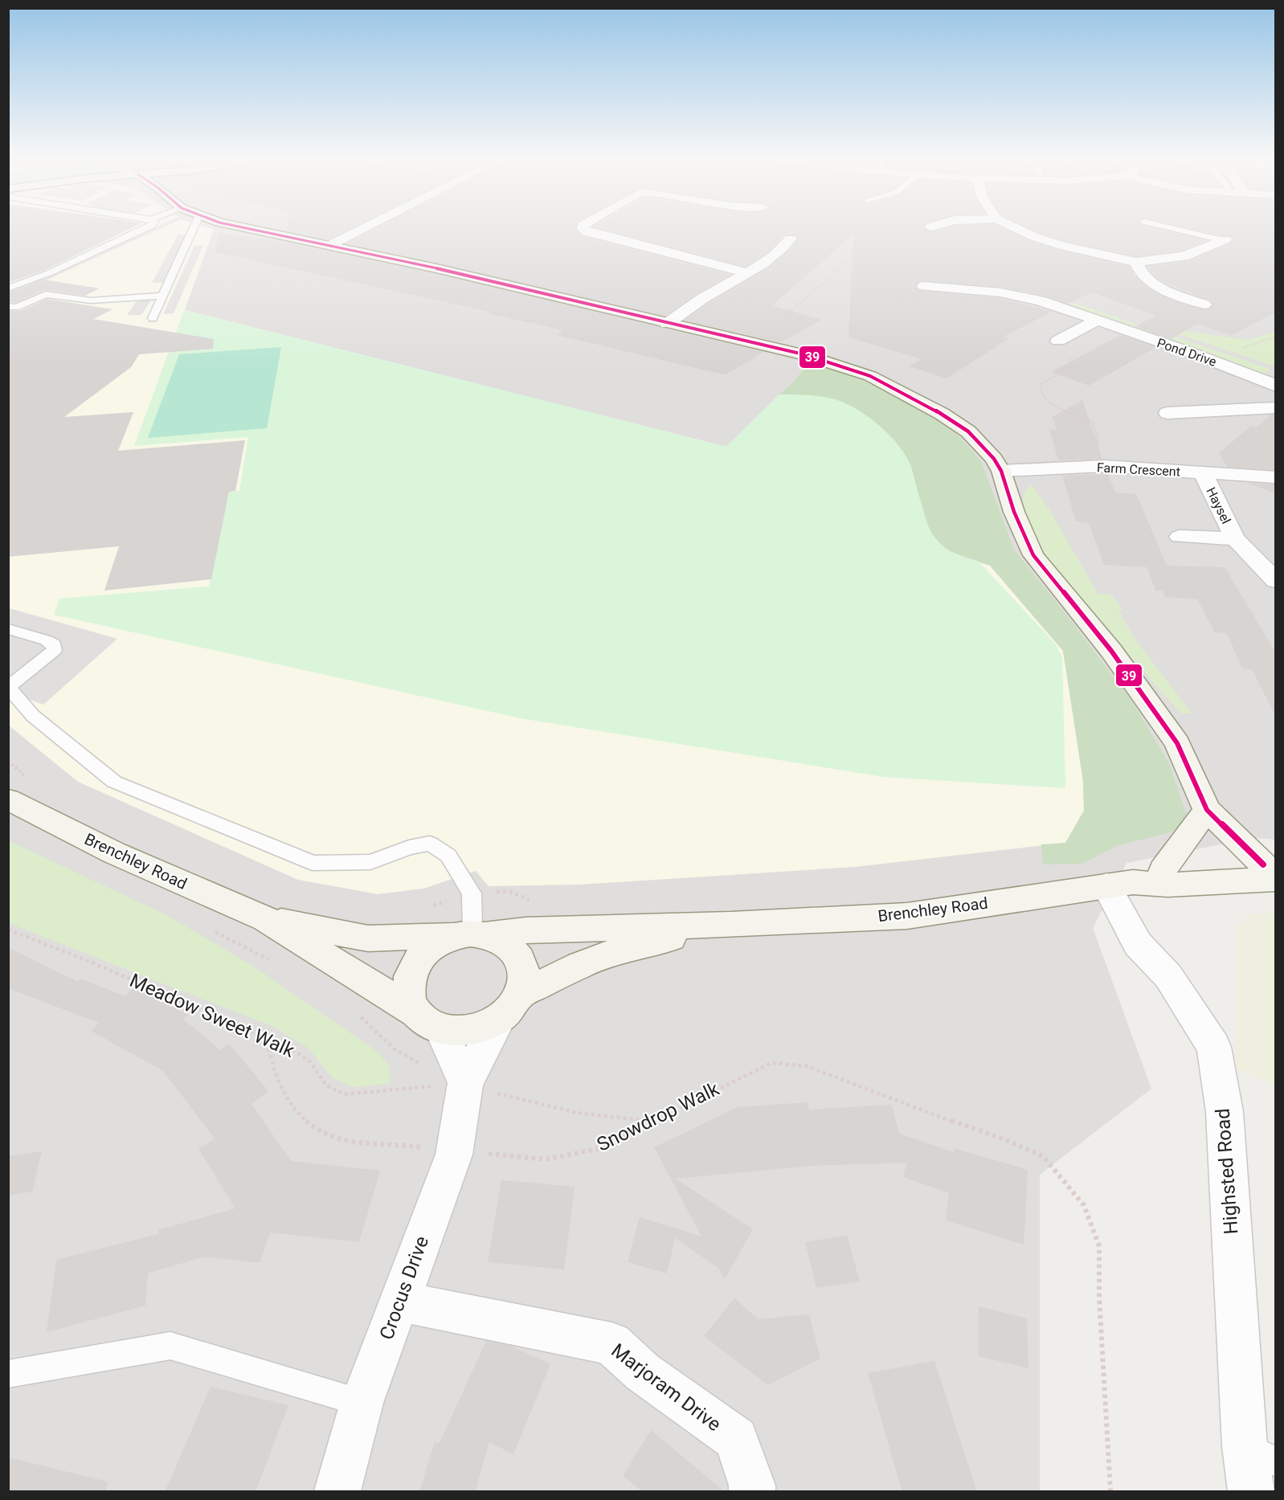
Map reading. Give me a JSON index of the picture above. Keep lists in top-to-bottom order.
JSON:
{
  "streets": {
    "street": [
      "Pond Drive",
      "Farm Crescent",
      "Haysel",
      "Brenchley Road",
      "Highsted Road",
      "Crocus Drive",
      "Marjoram Drive"
    ],
    "path": ["Meadow Sweet Walk", "Snowdrop Walk"]
  },
  "crossings": [
    ["Farm Crescent", "Haysel"],
    ["Brenchley Road", "Highsted Road"],
    ["Brenchley Road", "Crocus Drive"],
    ["Meadow Sweet Walk", "Snowdrop Walk"],
    ["Meadow Sweet Walk", "Crocus Drive"],
    ["Snowdrop Walk", "Crocus Drive"],
    ["Crocus Drive", "Marjoram Drive"]
  ],
  "lines": ["transit line 39"]
}
